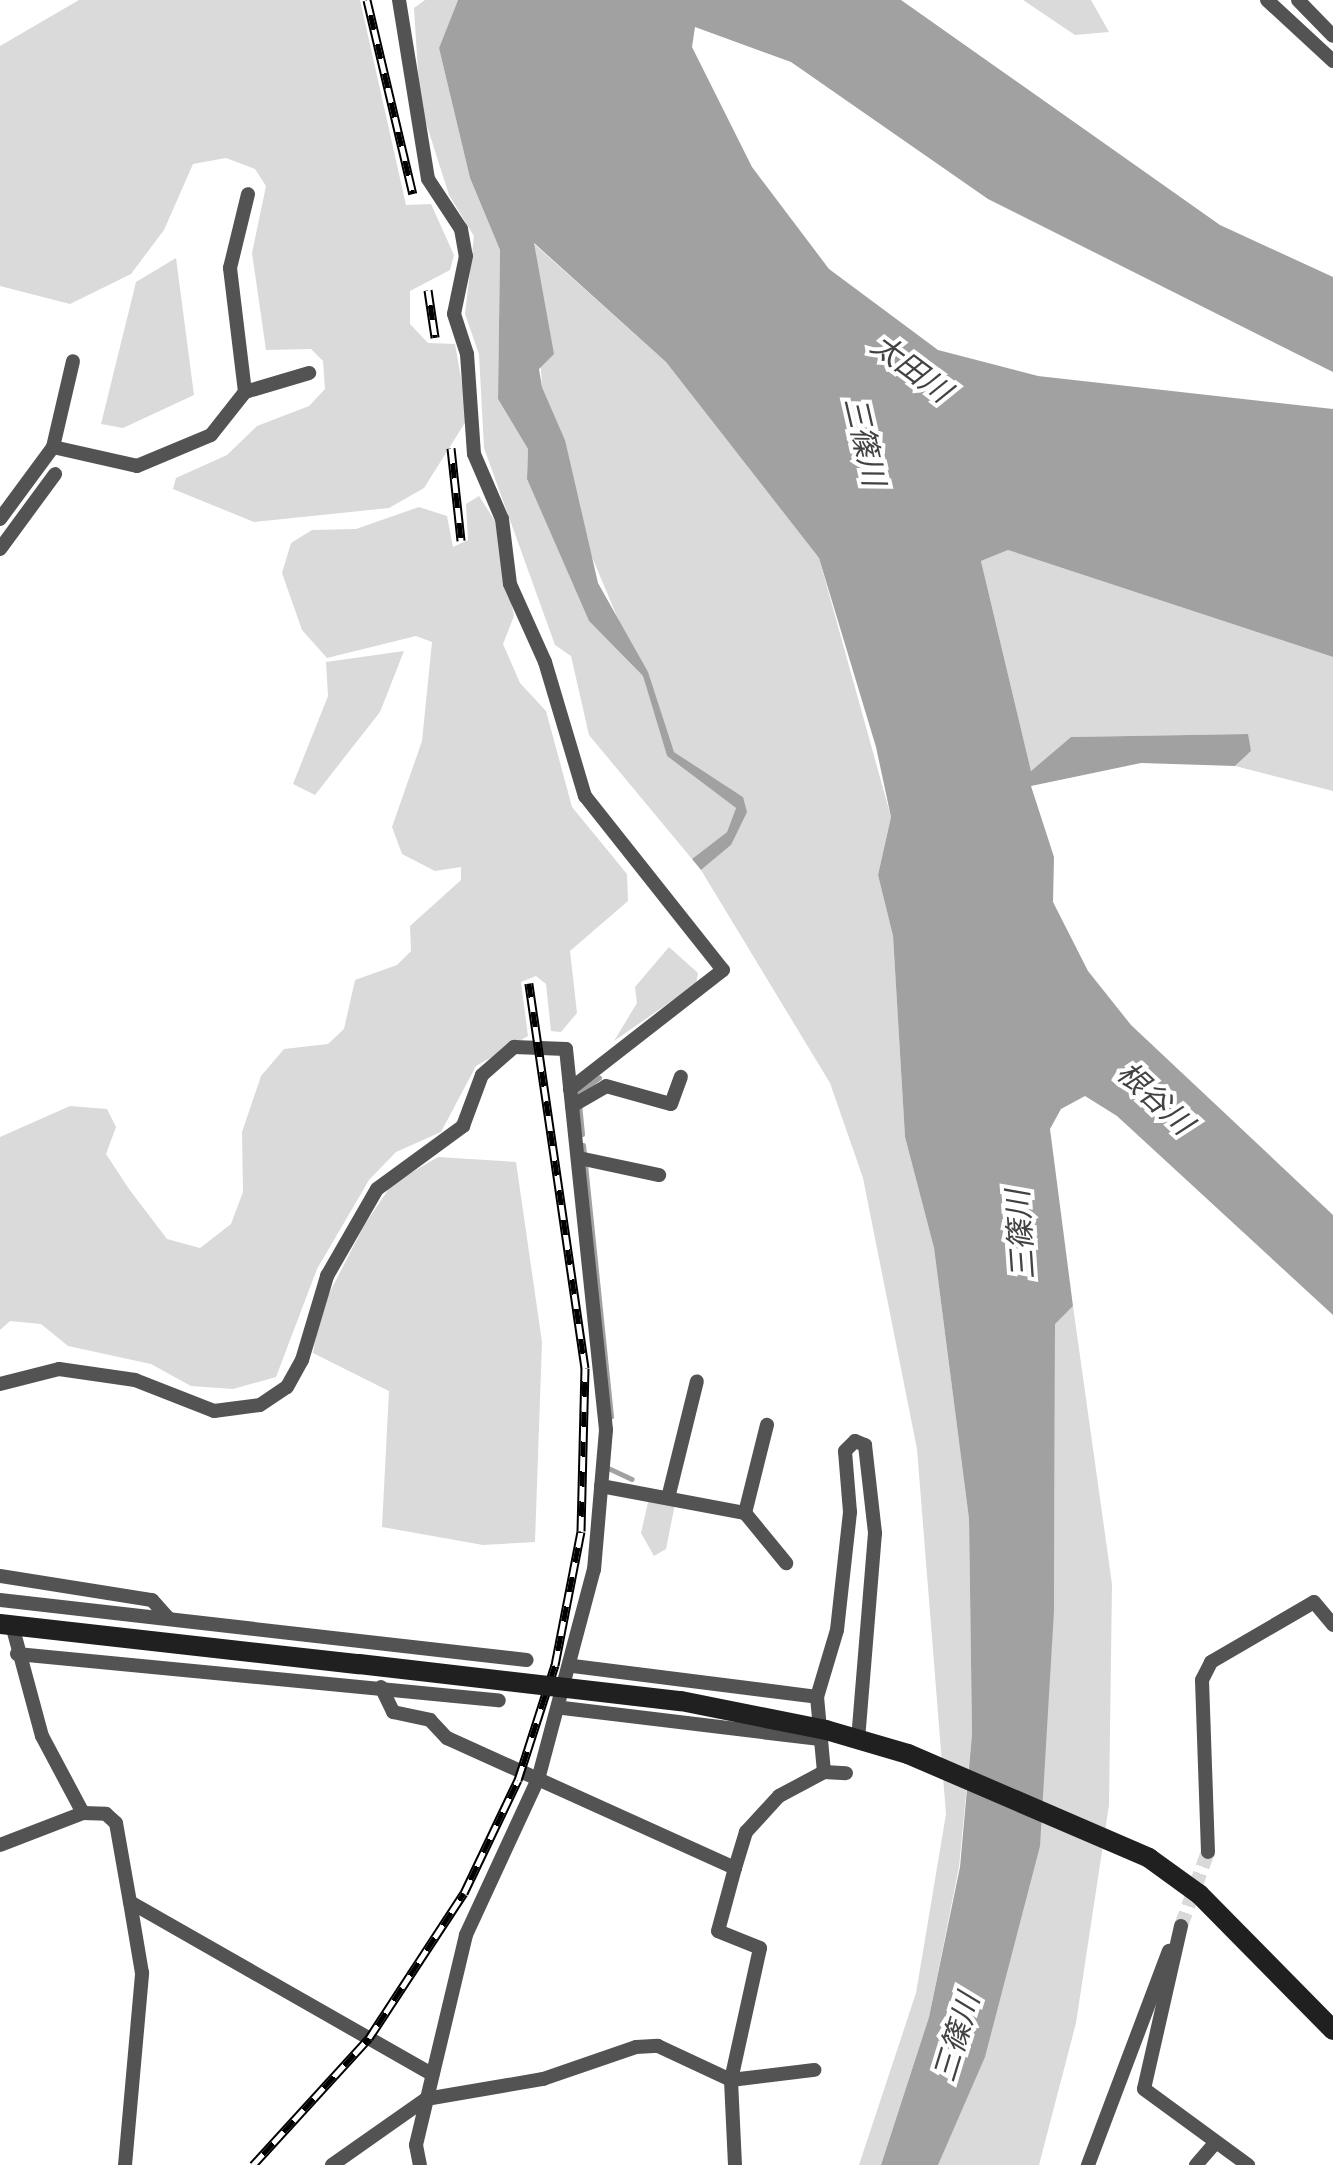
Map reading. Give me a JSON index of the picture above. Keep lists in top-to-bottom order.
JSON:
{
  "water": ["太田川", "三篠川", "根谷川"]
}
